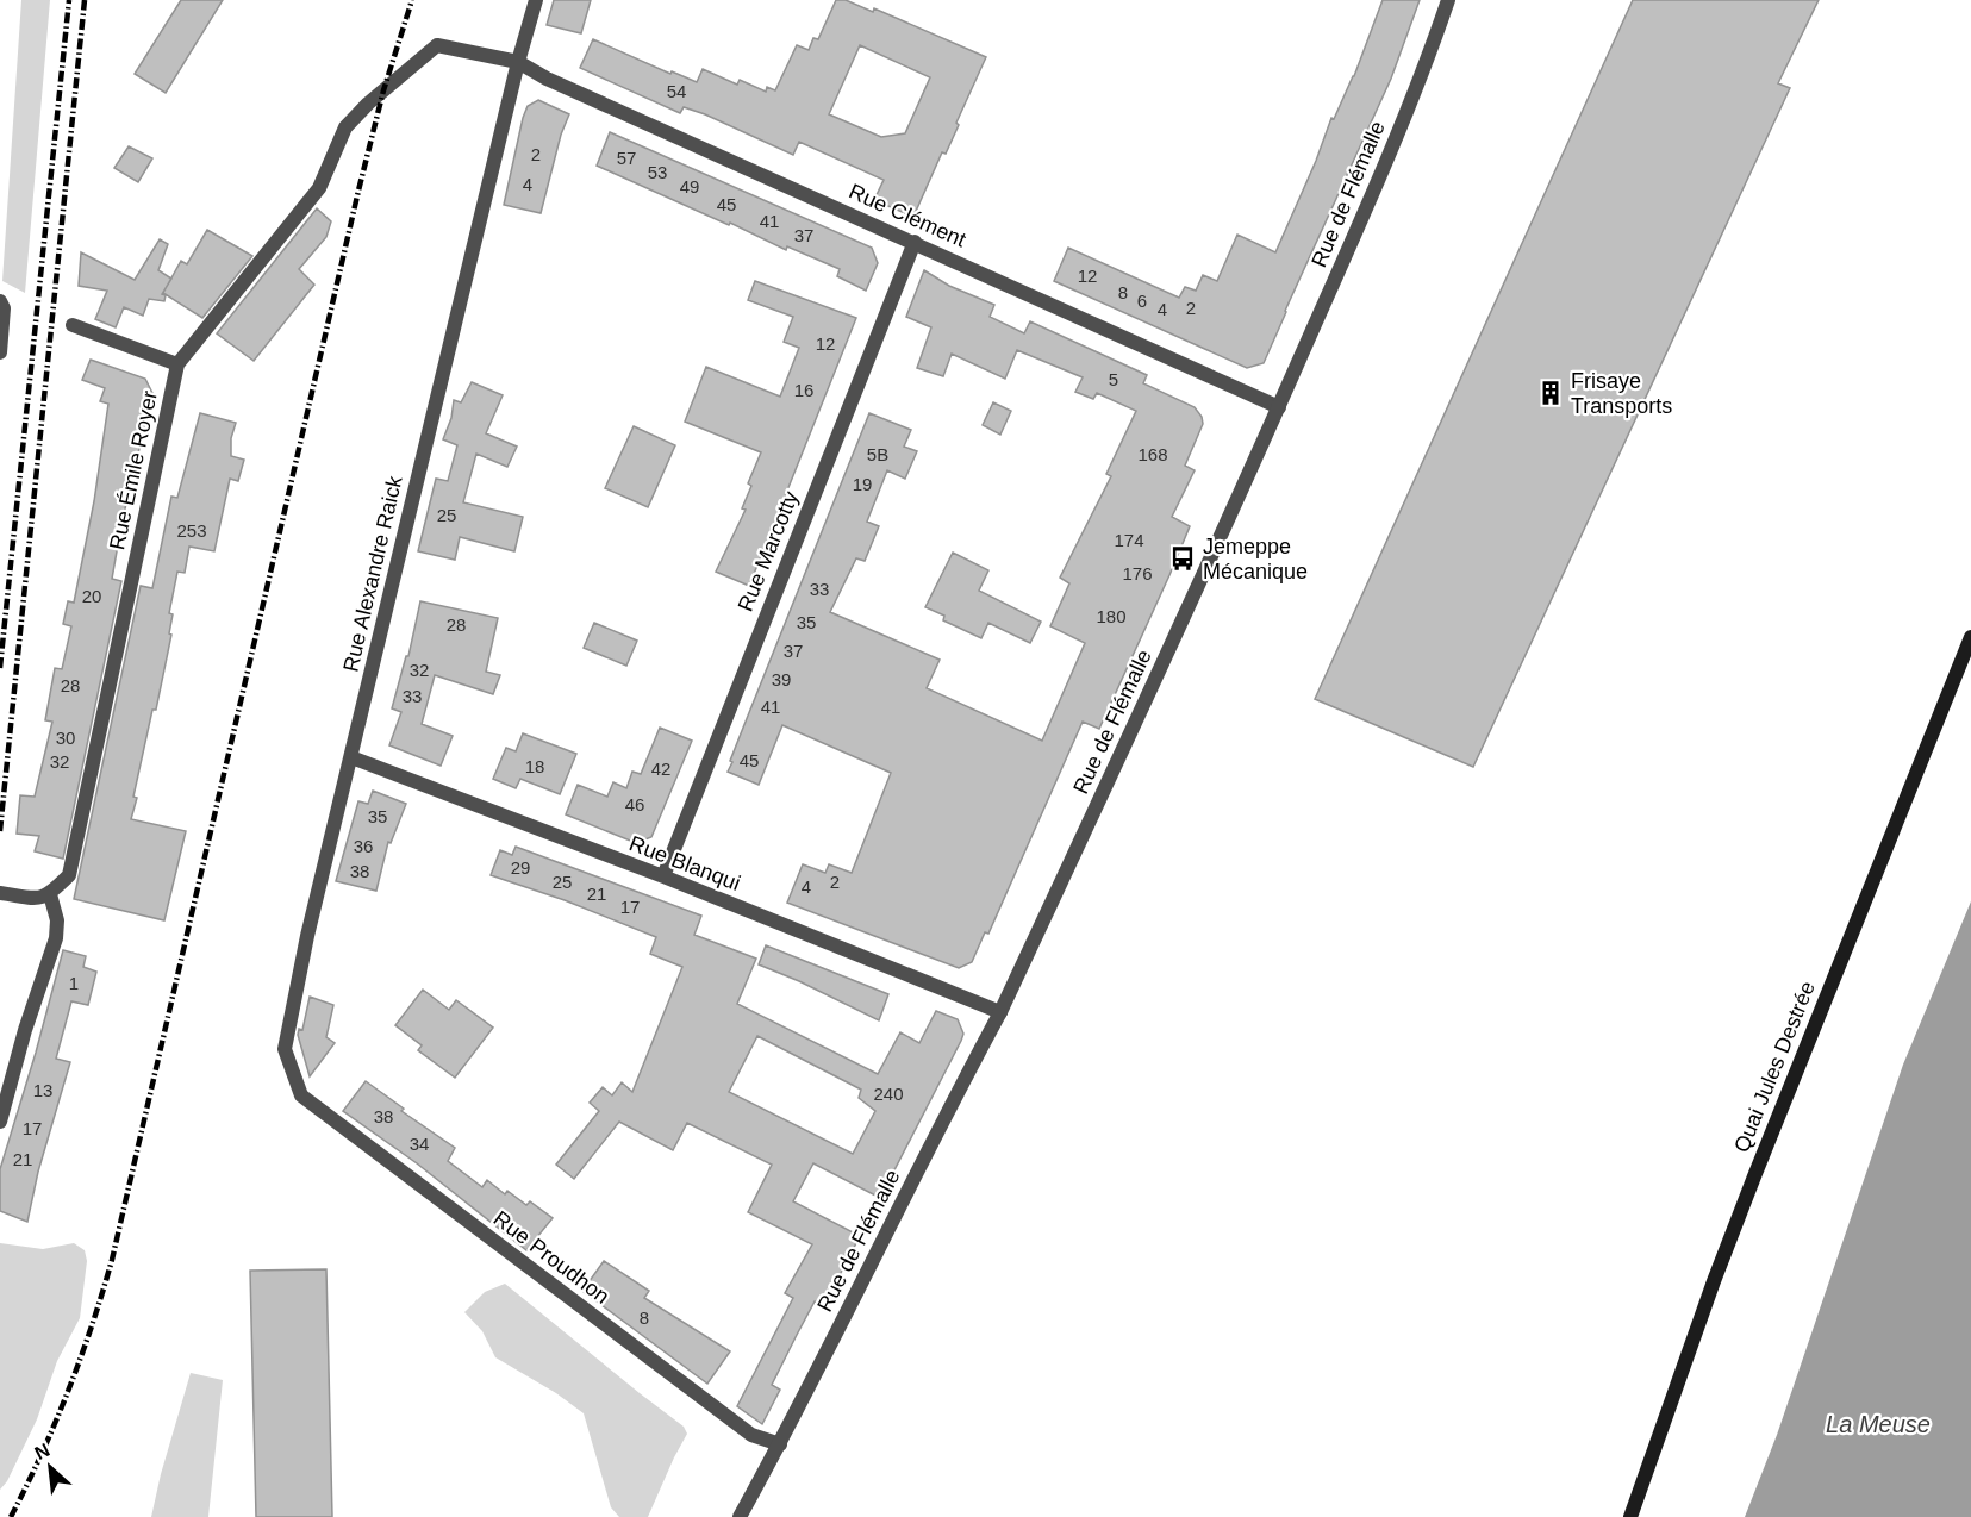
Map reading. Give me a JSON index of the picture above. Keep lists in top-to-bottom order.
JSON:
{
  "streets": {
    "main road": ["Quai Jules Destrée"],
    "street": [
      "Rue de Flémalle",
      "Rue Clément",
      "Rue Émile Royer",
      "Rue Marcotty",
      "Rue Alexandre Raick",
      "Rue Blanqui",
      "Rue Proudhon"
    ]
  },
  "crossings": [
    ["Rue de Flémalle", "Rue Clément"],
    ["Rue de Flémalle", "Rue Blanqui"],
    ["Rue de Flémalle", "Rue Proudhon"],
    ["Rue Clément", "Rue Émile Royer"],
    ["Rue Clément", "Rue Marcotty"],
    ["Rue Clément", "Rue Alexandre Raick"],
    ["Rue Émile Royer", "Rue Alexandre Raick"],
    ["Rue Marcotty", "Rue Blanqui"],
    ["Rue Alexandre Raick", "Rue Blanqui"],
    ["Rue Alexandre Raick", "Rue Proudhon"]
  ],
  "water": ["La Meuse"],
  "places": {
    "building": ["Frisaye Transports"],
    "bus stop": ["Jemeppe Mécanique"]
  },
  "house_numbers": [
    "54",
    "2",
    "57",
    "53",
    "4",
    "49",
    "45",
    "41",
    "37",
    "12",
    "8",
    "6",
    "2",
    "4",
    "12",
    "5",
    "16",
    "5B",
    "168",
    "19",
    "25",
    "253",
    "174",
    "176",
    "33",
    "20",
    "180",
    "35",
    "28",
    "37",
    "32",
    "39",
    "28",
    "33",
    "41",
    "30",
    "45",
    "32",
    "18",
    "42",
    "46",
    "35",
    "36",
    "29",
    "38",
    "25",
    "2",
    "4",
    "21",
    "17",
    "1",
    "13",
    "240",
    "38",
    "17",
    "34",
    "21",
    "8"
  ],
  "north": "top left"
}
